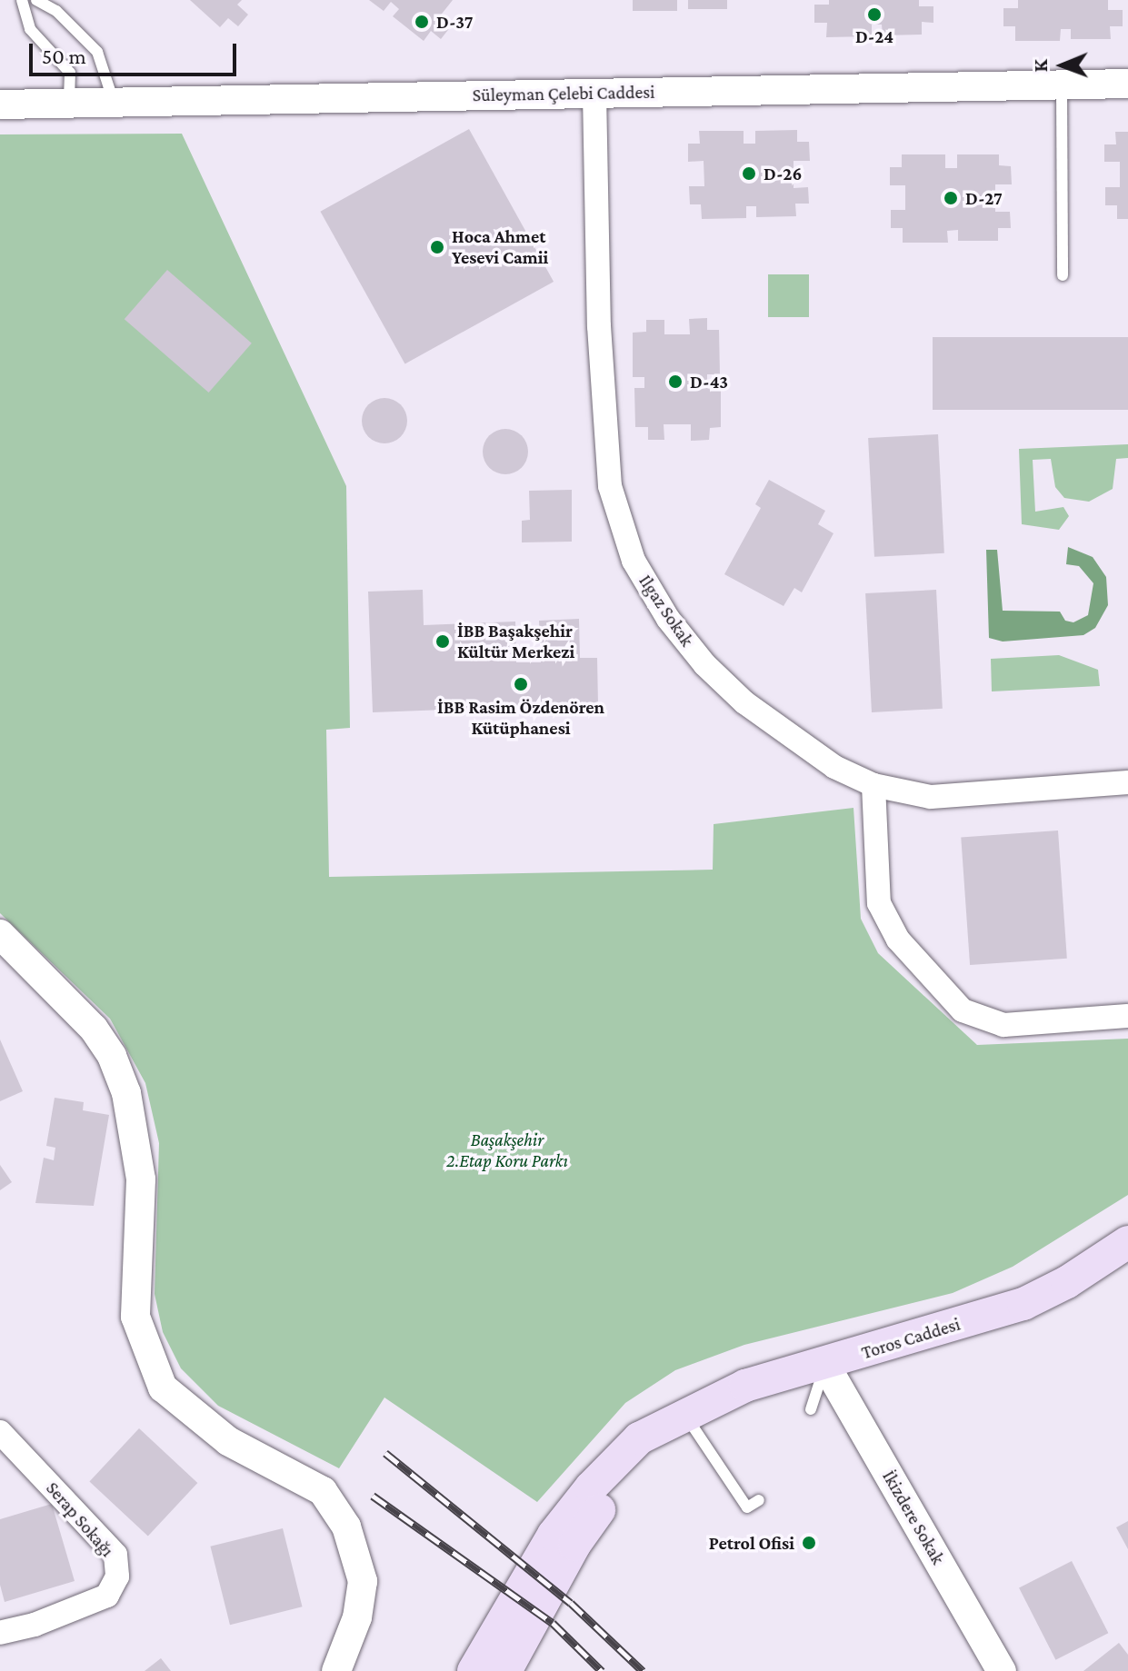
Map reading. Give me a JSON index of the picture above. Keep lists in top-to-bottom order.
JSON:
{
  "streets": {
    "main road": ["Toros Caddesi"],
    "street": [
      "Süleyman Çelebi Caddesi",
      "Ilgaz Sokak",
      "İkizdere Sokak",
      "Serap Sokağı"
    ]
  },
  "crossings": [
    ["Süleyman Çelebi Caddesi", "Ilgaz Sokak"],
    ["Toros Caddesi", "İkizdere Sokak"]
  ],
  "parks": ["Başakşehir 2.Etap Koru Parkı"],
  "places": [
    "D-24",
    "D-37",
    "D-26",
    "D-27",
    "Hoca Ahmet Yesevi Camii",
    "D-43",
    "İBB Başakşehir Kültür Merkezi",
    "İBB Rasim Özdenören Kütüphanesi",
    "Petrol Ofisi"
  ],
  "scale_bar": "50 m",
  "north": "left"
}
